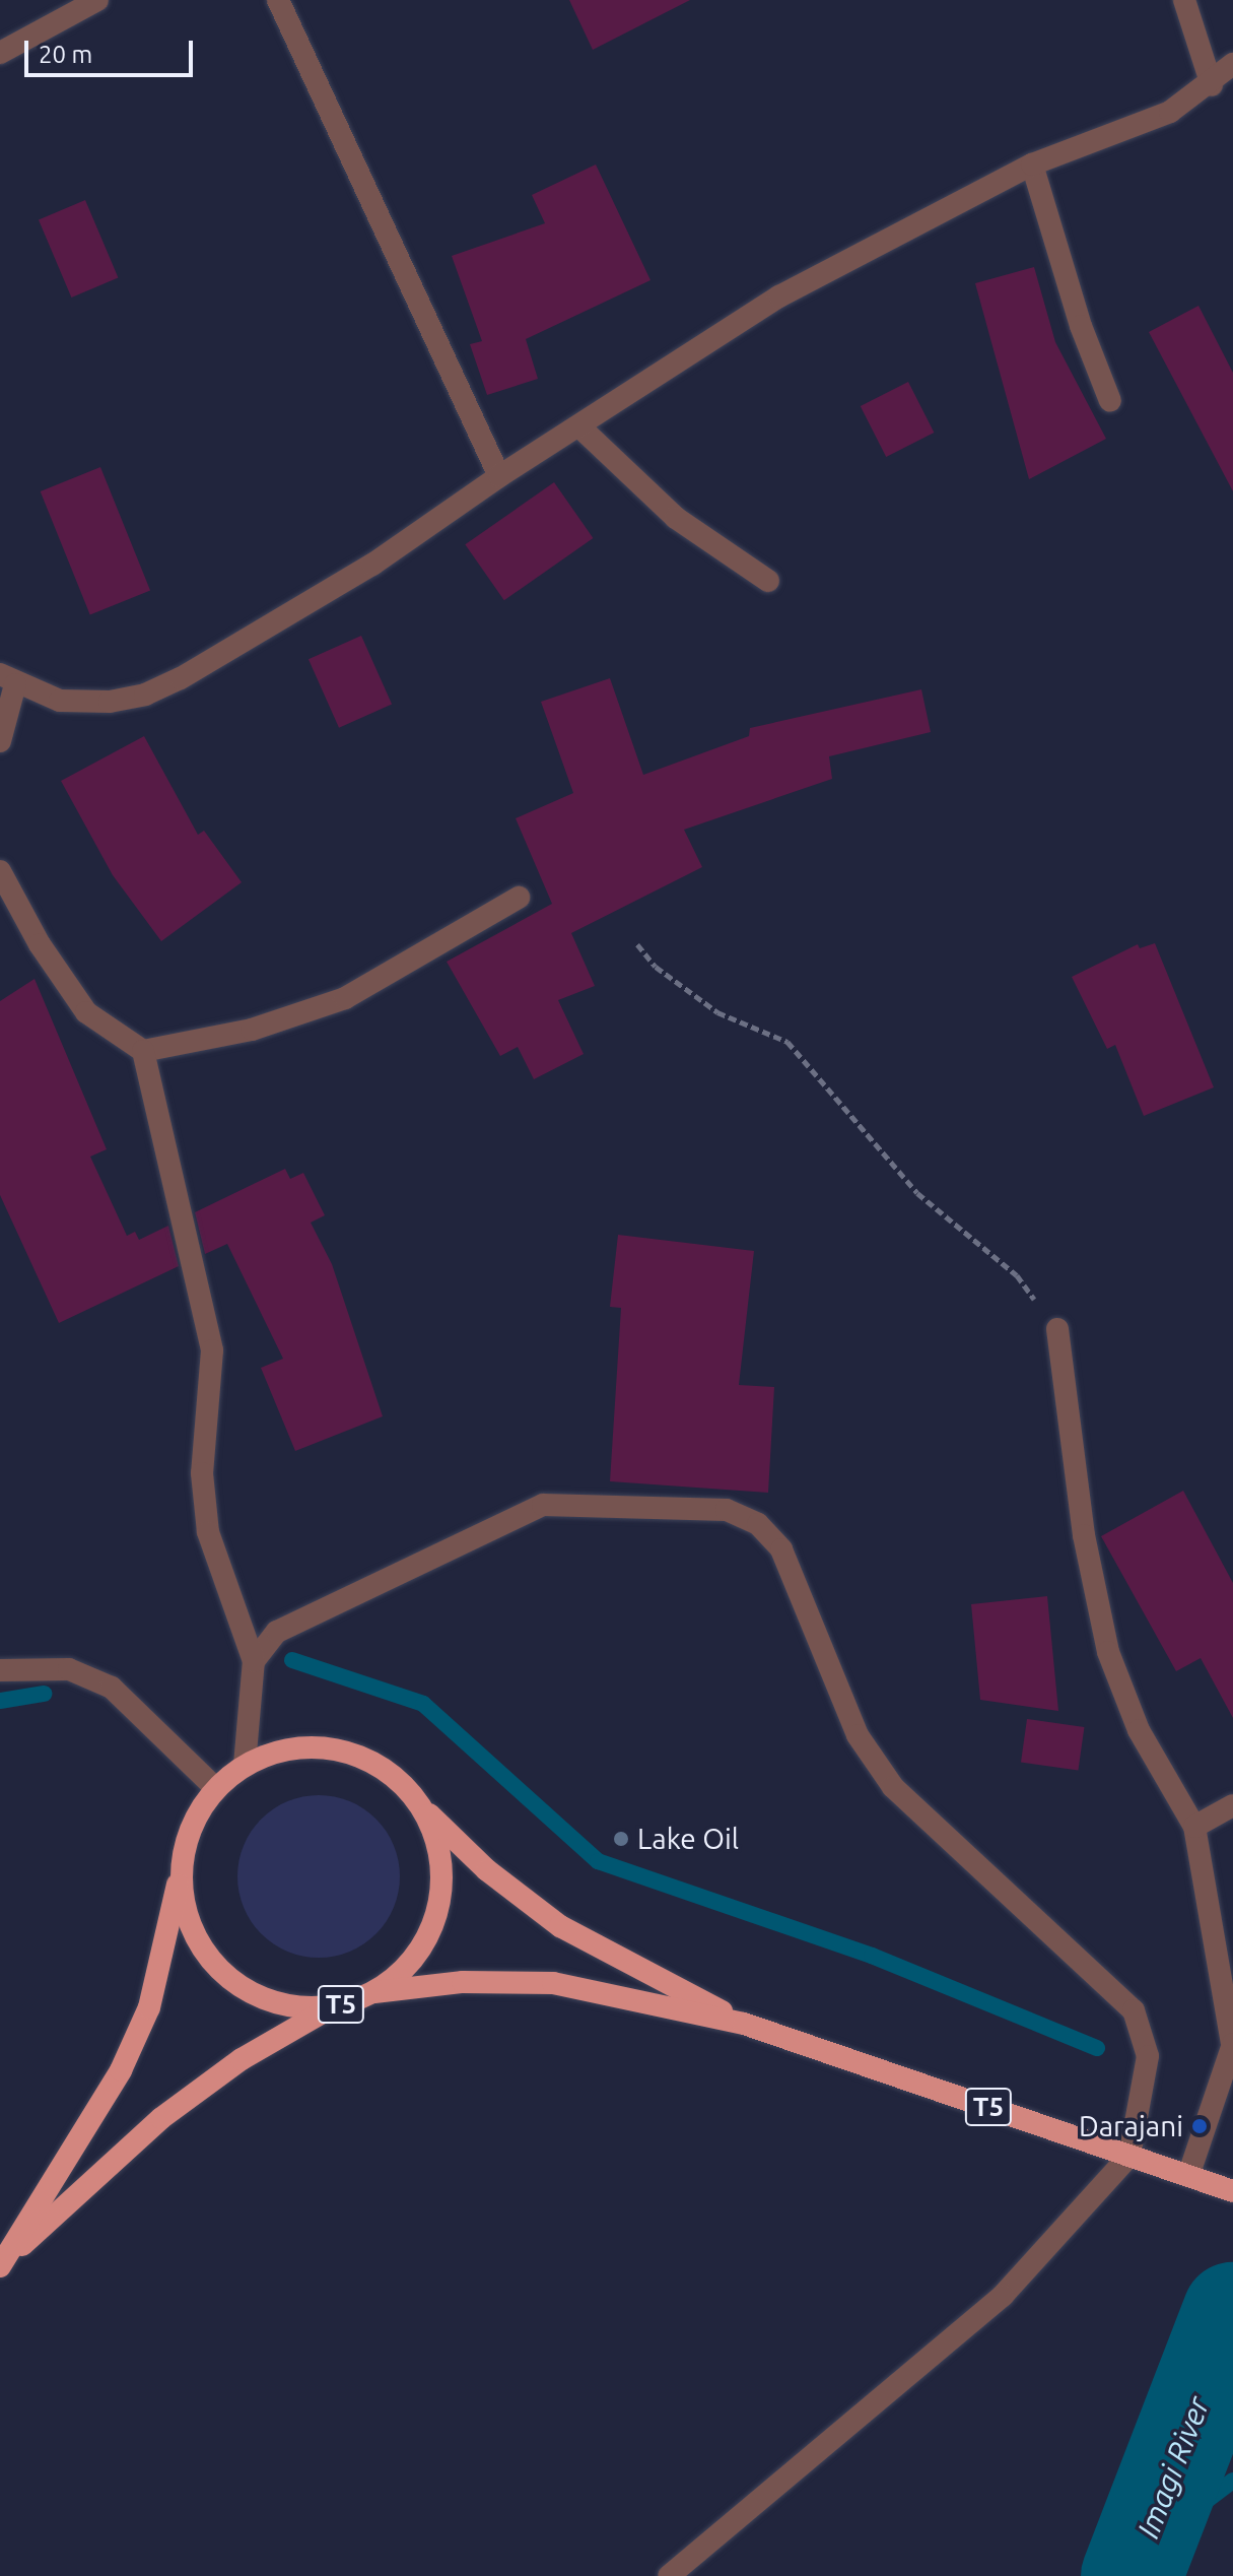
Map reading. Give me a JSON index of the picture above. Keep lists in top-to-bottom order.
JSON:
{
  "streets": {
    "highway": ["T5"]
  },
  "water": ["Imagi River"],
  "places": ["Lake Oil", "Darajani"],
  "scale_bar": "20 m"
}
